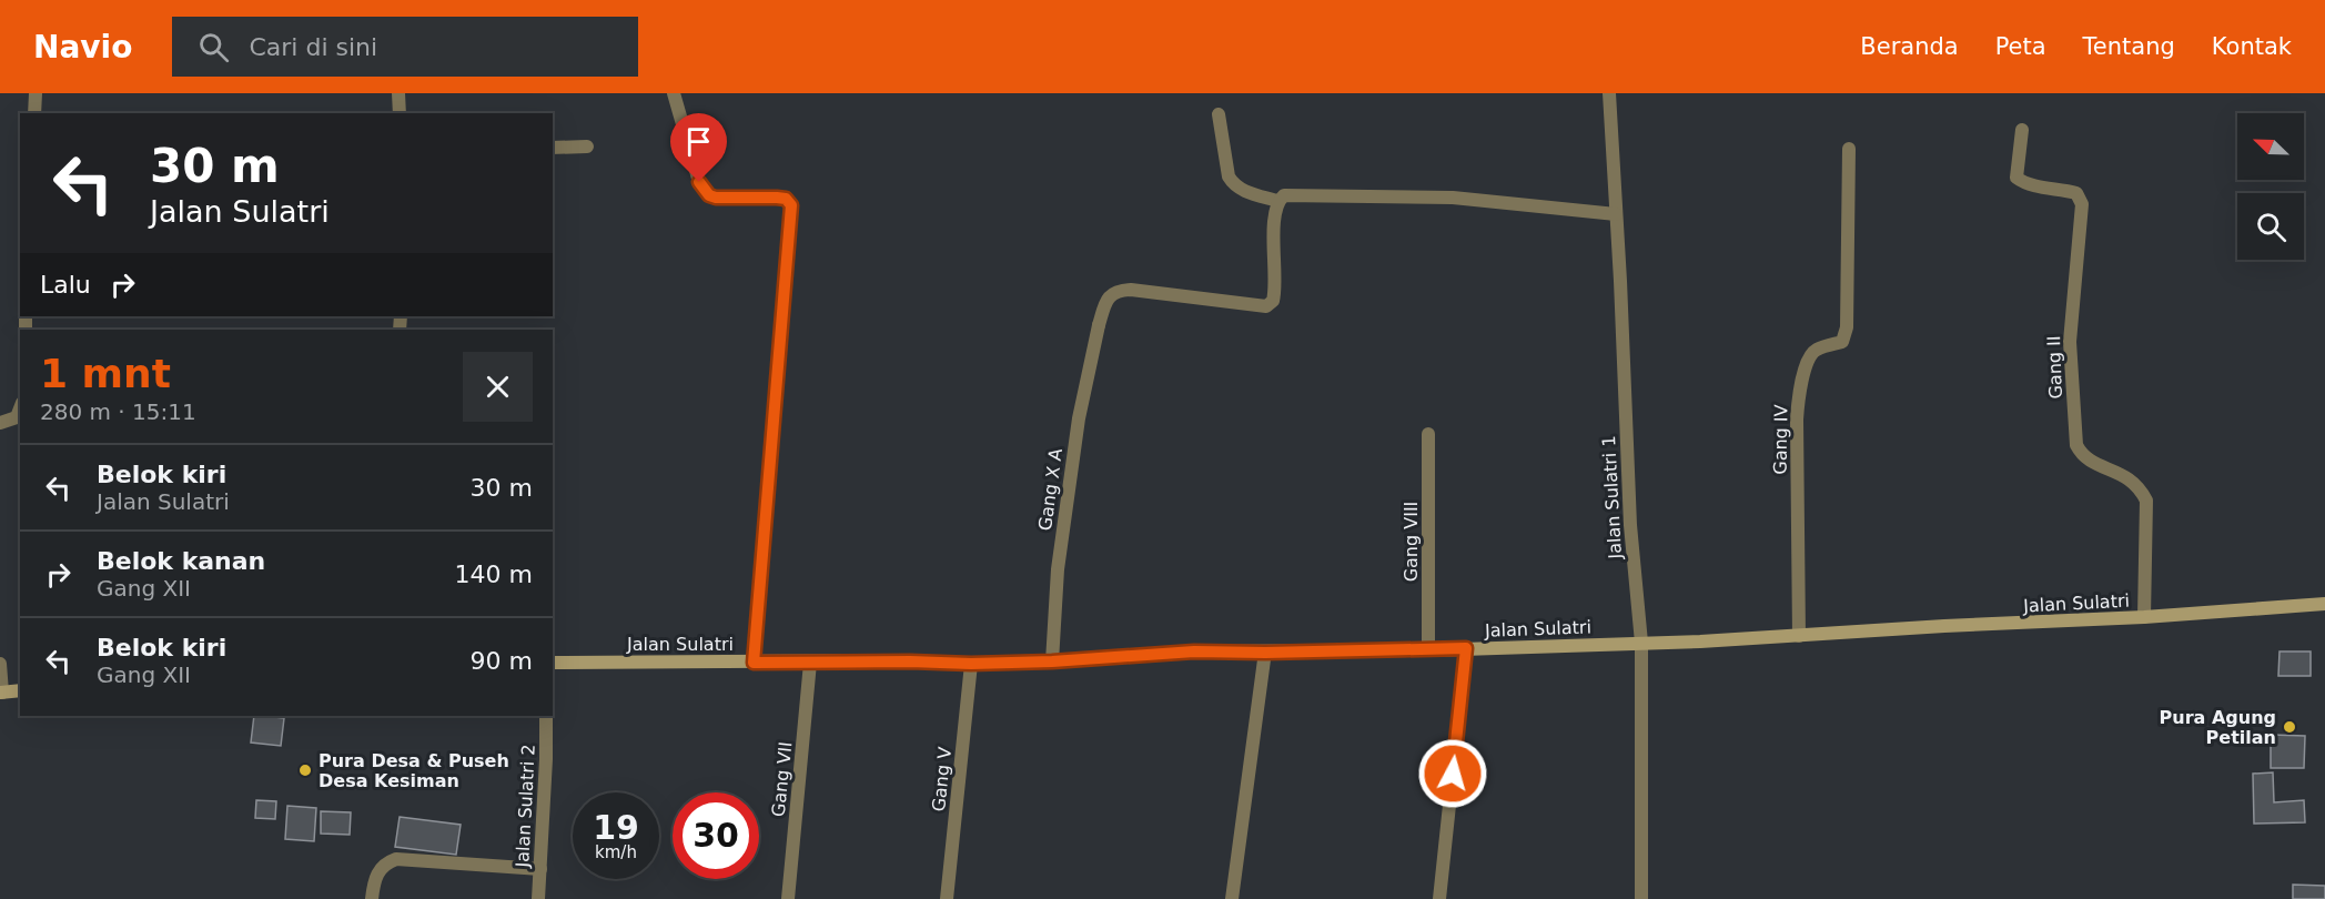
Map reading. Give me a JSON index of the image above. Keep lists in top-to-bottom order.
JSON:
{
  "streets": {
    "main road": ["Jalan Sulatri"],
    "street": [
      "Gang II",
      "Gang IV",
      "Gang X A",
      "Jalan Sulatri 1",
      "Gang VIII",
      "Gang VII",
      "Gang V",
      "Jalan Sulatri 2"
    ]
  },
  "crossings": [
    ["Gang II", "Jalan Sulatri"],
    ["Gang IV", "Jalan Sulatri"],
    ["Gang X A", "Jalan Sulatri"],
    ["Jalan Sulatri 1", "Jalan Sulatri"],
    ["Gang VIII", "Jalan Sulatri"],
    ["Jalan Sulatri", "Gang VII"],
    ["Jalan Sulatri", "Gang V"]
  ],
  "places": ["Pura Agung Petilan", "Pura Desa & Puseh Desa Kesiman"],
  "north": "top left",
  "page": {
    "header": "Navio",
    "search": "Cari di sini",
    "nav": [
      "Beranda",
      "Peta",
      "Tentang",
      "Kontak"
    ],
    "turn": ["30 m", "Jalan Sulatri"],
    "then": "Lalu",
    "heading": ["1 mnt", "280 m · 15:11"],
    "list": [
      {
        "name": "Belok kiri",
        "note": "Jalan Sulatri",
        "value": "30 m"
      },
      {
        "name": "Belok kanan",
        "note": "Gang XII",
        "value": "140 m"
      },
      {
        "name": "Belok kiri",
        "note": "Gang XII",
        "value": "90 m"
      }
    ],
    "speed": "19 km/h",
    "limit": "30"
  }
}
